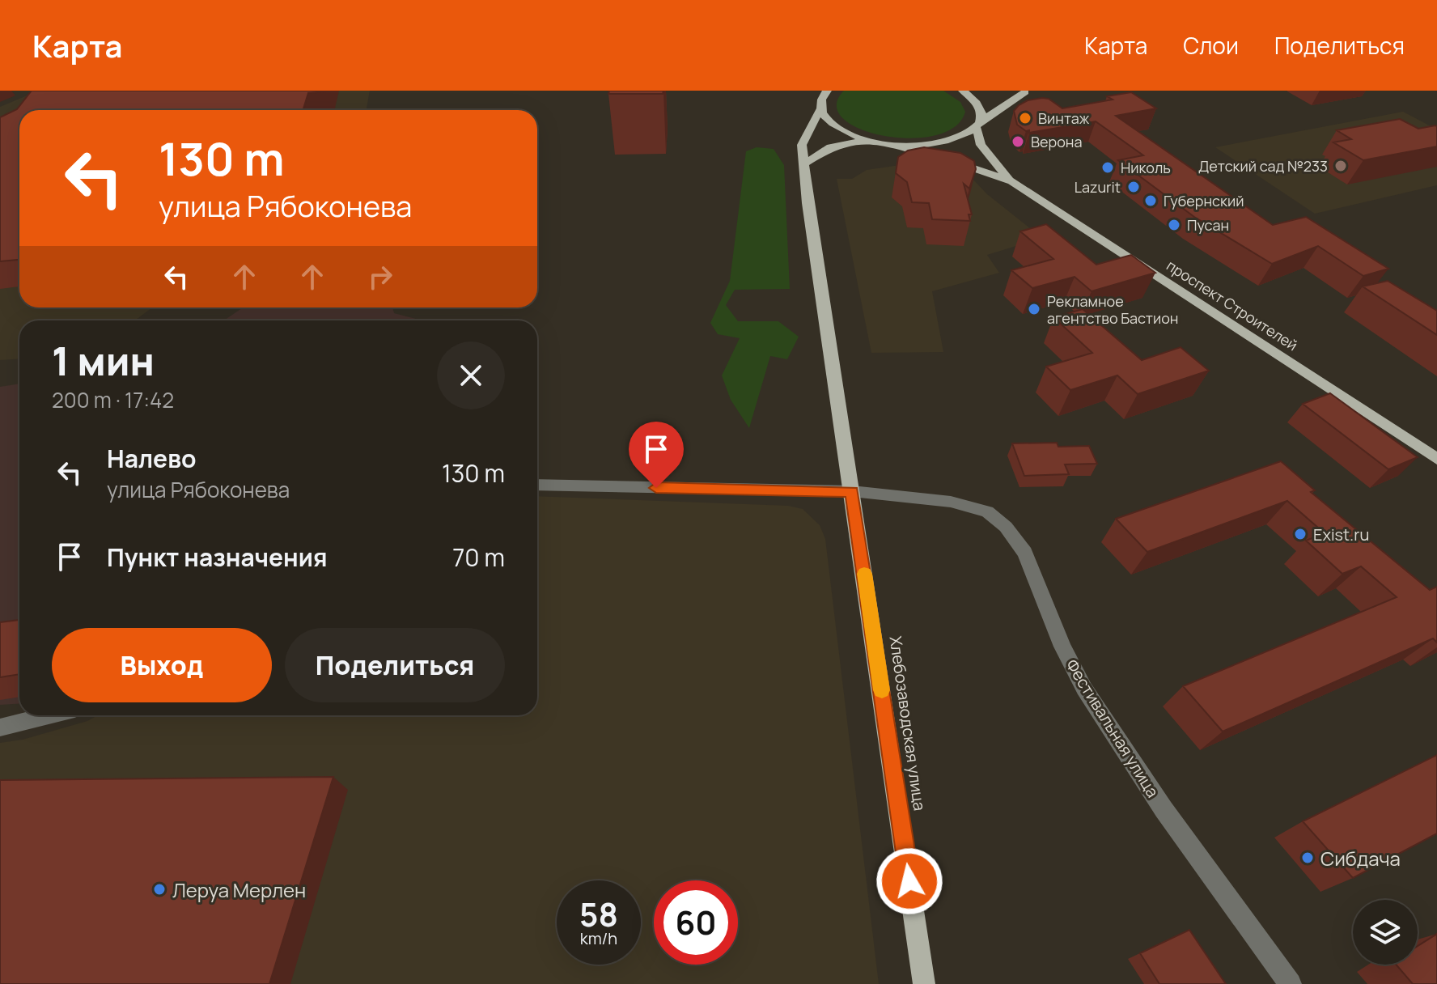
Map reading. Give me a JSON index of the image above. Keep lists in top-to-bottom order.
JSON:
{
  "streets": {
    "main road": ["проспект Строителей", "Хлебозаводская улица"],
    "street": ["Фестивальная улица"]
  },
  "crossings": [
    ["Хлебозаводская улица", "Фестивальная улица"]
  ],
  "places": [
    "Винтаж",
    "Верона",
    "Детский сад №233",
    "Николь",
    "Lazurit",
    "Губернский",
    "Пусан",
    "Рекламное агентство Бастион",
    "Exist.ru",
    "Сибдача",
    "Леруа Мерлен"
  ],
  "page": {
    "header": "Карта",
    "nav": ["Карта", "Слои", "Поделиться"],
    "turn": ["130 m", "улица Рябоконева"],
    "heading": ["1 мин", "200 m · 17:42"],
    "list": [
      {
        "name": "Налево",
        "note": "улица Рябоконева",
        "value": "130 m"
      },
      {
        "name": "Пункт назначения",
        "value": "70 m"
      }
    ],
    "buttons": ["Выход", "Поделиться"],
    "speed": "58 km/h",
    "limit": "60"
  }
}
